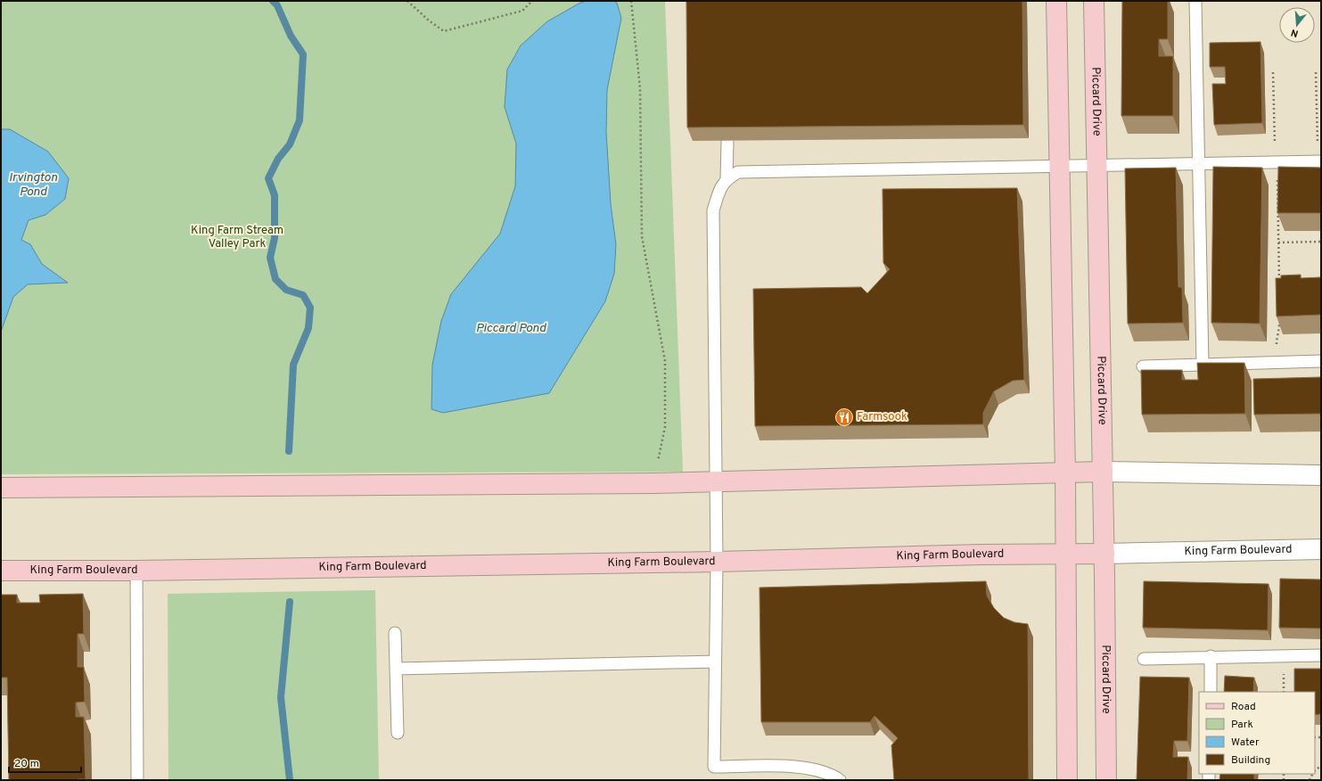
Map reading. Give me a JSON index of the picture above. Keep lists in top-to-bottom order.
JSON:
{
  "streets": {
    "street": ["Piccard Drive", "King Farm Boulevard"]
  },
  "crossings": [
    ["Piccard Drive", "King Farm Boulevard"]
  ],
  "water": ["Irvington Pond", "Piccard Pond"],
  "parks": ["King Farm Stream Valley Park"],
  "places": {
    "restaurant": ["Farmsook"]
  },
  "legend": [
    "Road",
    "Park",
    "Water",
    "Building"
  ],
  "scale_bar": "20 m",
  "north": "bottom"
}
